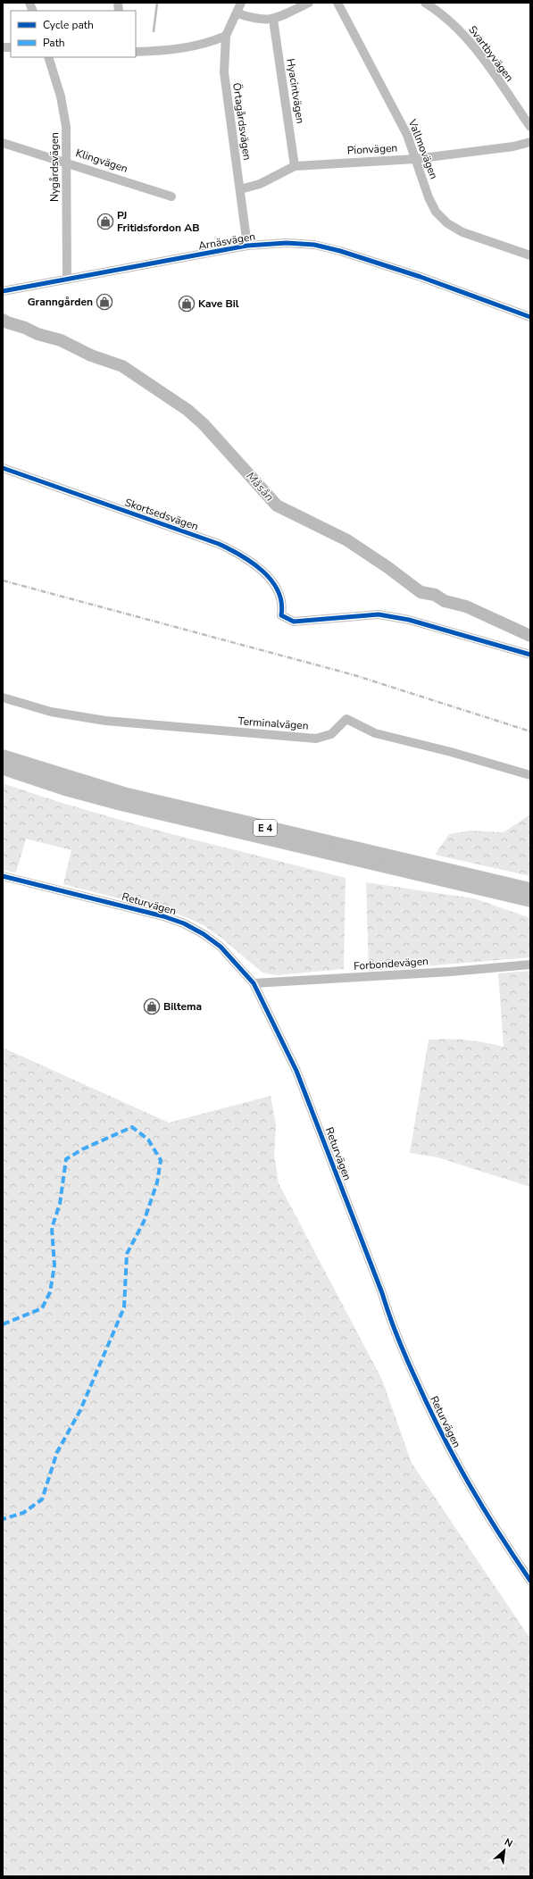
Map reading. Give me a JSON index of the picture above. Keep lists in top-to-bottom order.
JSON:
{
  "streets": {
    "highway": ["E 4"],
    "street": [
      "Svartbyvägen",
      "Hyacintvägen",
      "Örtagårdsvägen",
      "Pionvägen",
      "Vallmovägen",
      "Klingvägen",
      "Nygårdsvägen",
      "Arnäsvägen",
      "Skortsedsvägen",
      "Terminalvägen",
      "Returvägen",
      "Forbondevägen"
    ]
  },
  "crossings": [
    ["Hyacintvägen", "Pionvägen"],
    ["Örtagårdsvägen", "Pionvägen"],
    ["Örtagårdsvägen", "Arnäsvägen"],
    ["Pionvägen", "Vallmovägen"],
    ["Klingvägen", "Nygårdsvägen"],
    ["Nygårdsvägen", "Arnäsvägen"],
    ["Returvägen", "Forbondevägen"]
  ],
  "water": ["Måsån"],
  "places": {
    "shop": [
      "PJ Fritidsfordon AB",
      "Granngården",
      "Kave Bil",
      "Biltema"
    ]
  },
  "legend": ["Cycle path", "Path"],
  "north": "top right"
}
